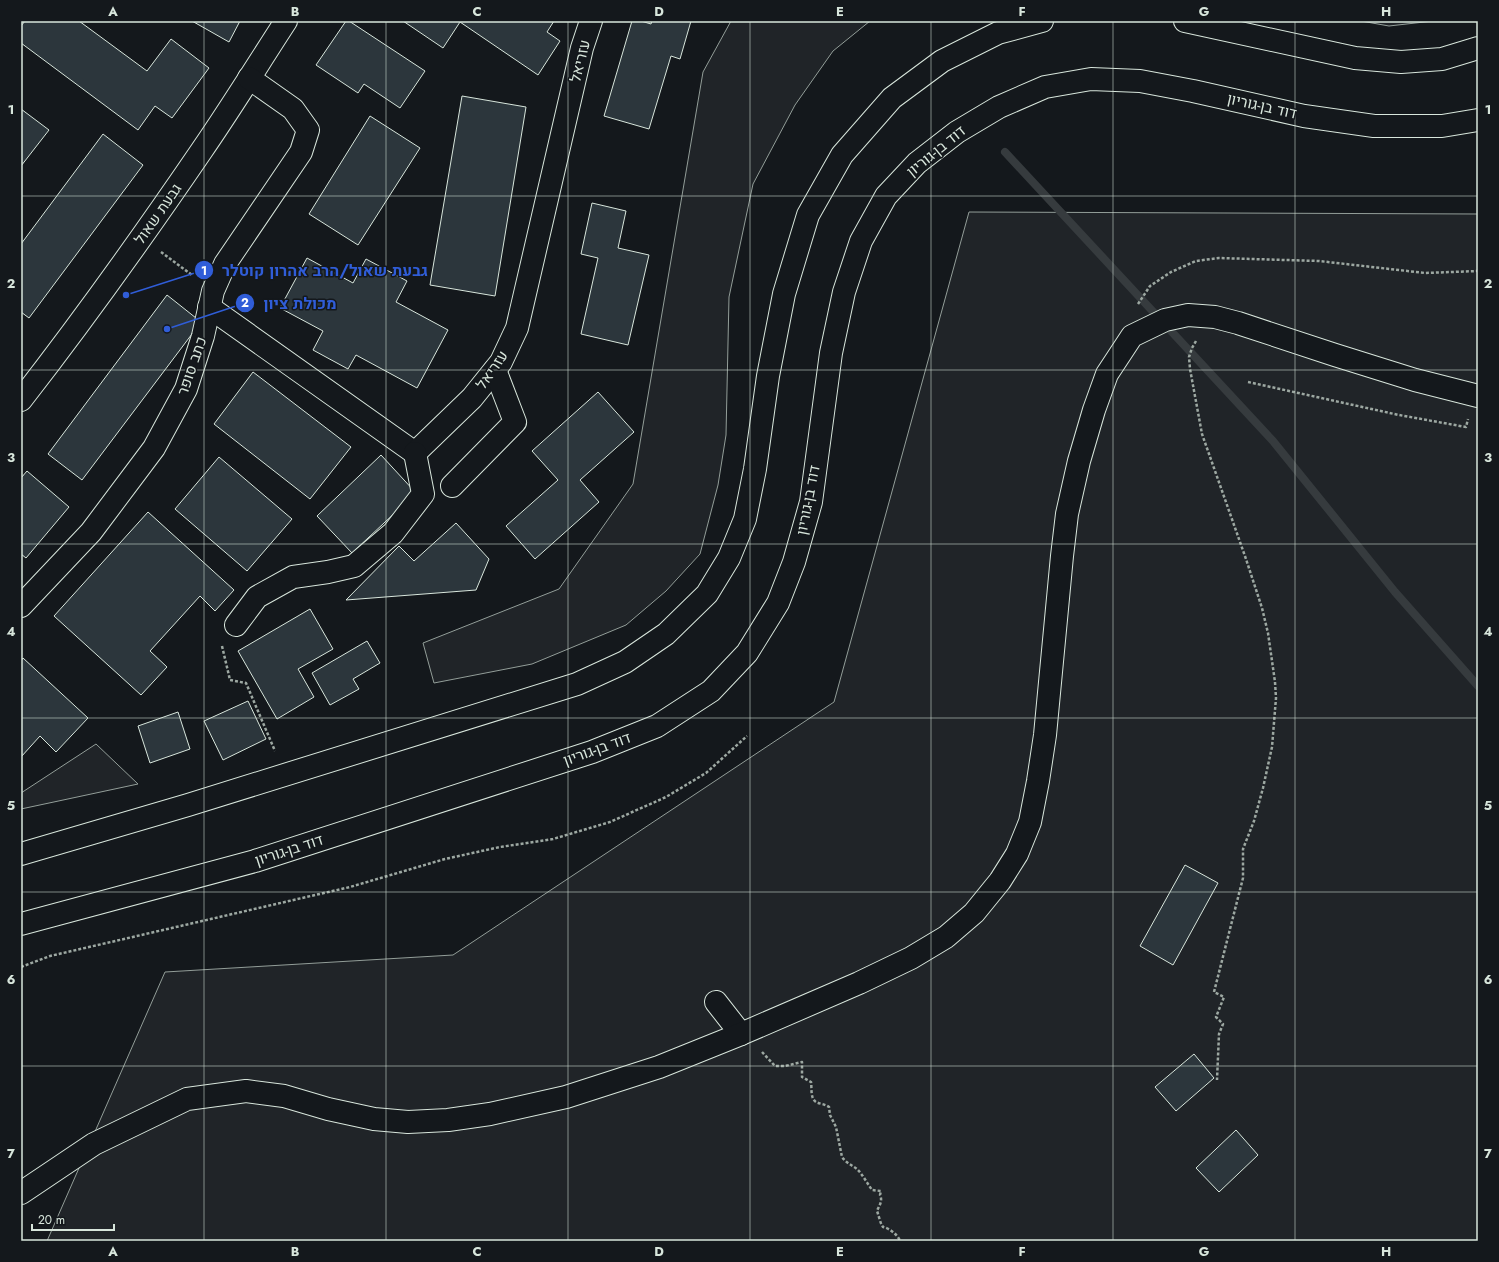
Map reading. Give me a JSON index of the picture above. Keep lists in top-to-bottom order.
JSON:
{
  "streets": {
    "street": [
      "עזריאל",
      "דוד בן-גוריון",
      "גבעת שאול",
      "כתב סופר"
    ]
  },
  "crossings": [
    ["גבעת שאול", "כתב סופר"]
  ],
  "places": ["גבעת שאול/הרב אהרון קוטלר", "מכולת ציון"],
  "scale_bar": "20 m",
  "grid": {
    "columns": [
      "A",
      "B",
      "C",
      "D",
      "E",
      "F",
      "G",
      "H"
    ],
    "rows": [
      "1",
      "2",
      "3",
      "4",
      "5",
      "6",
      "7"
    ]
  }
}
